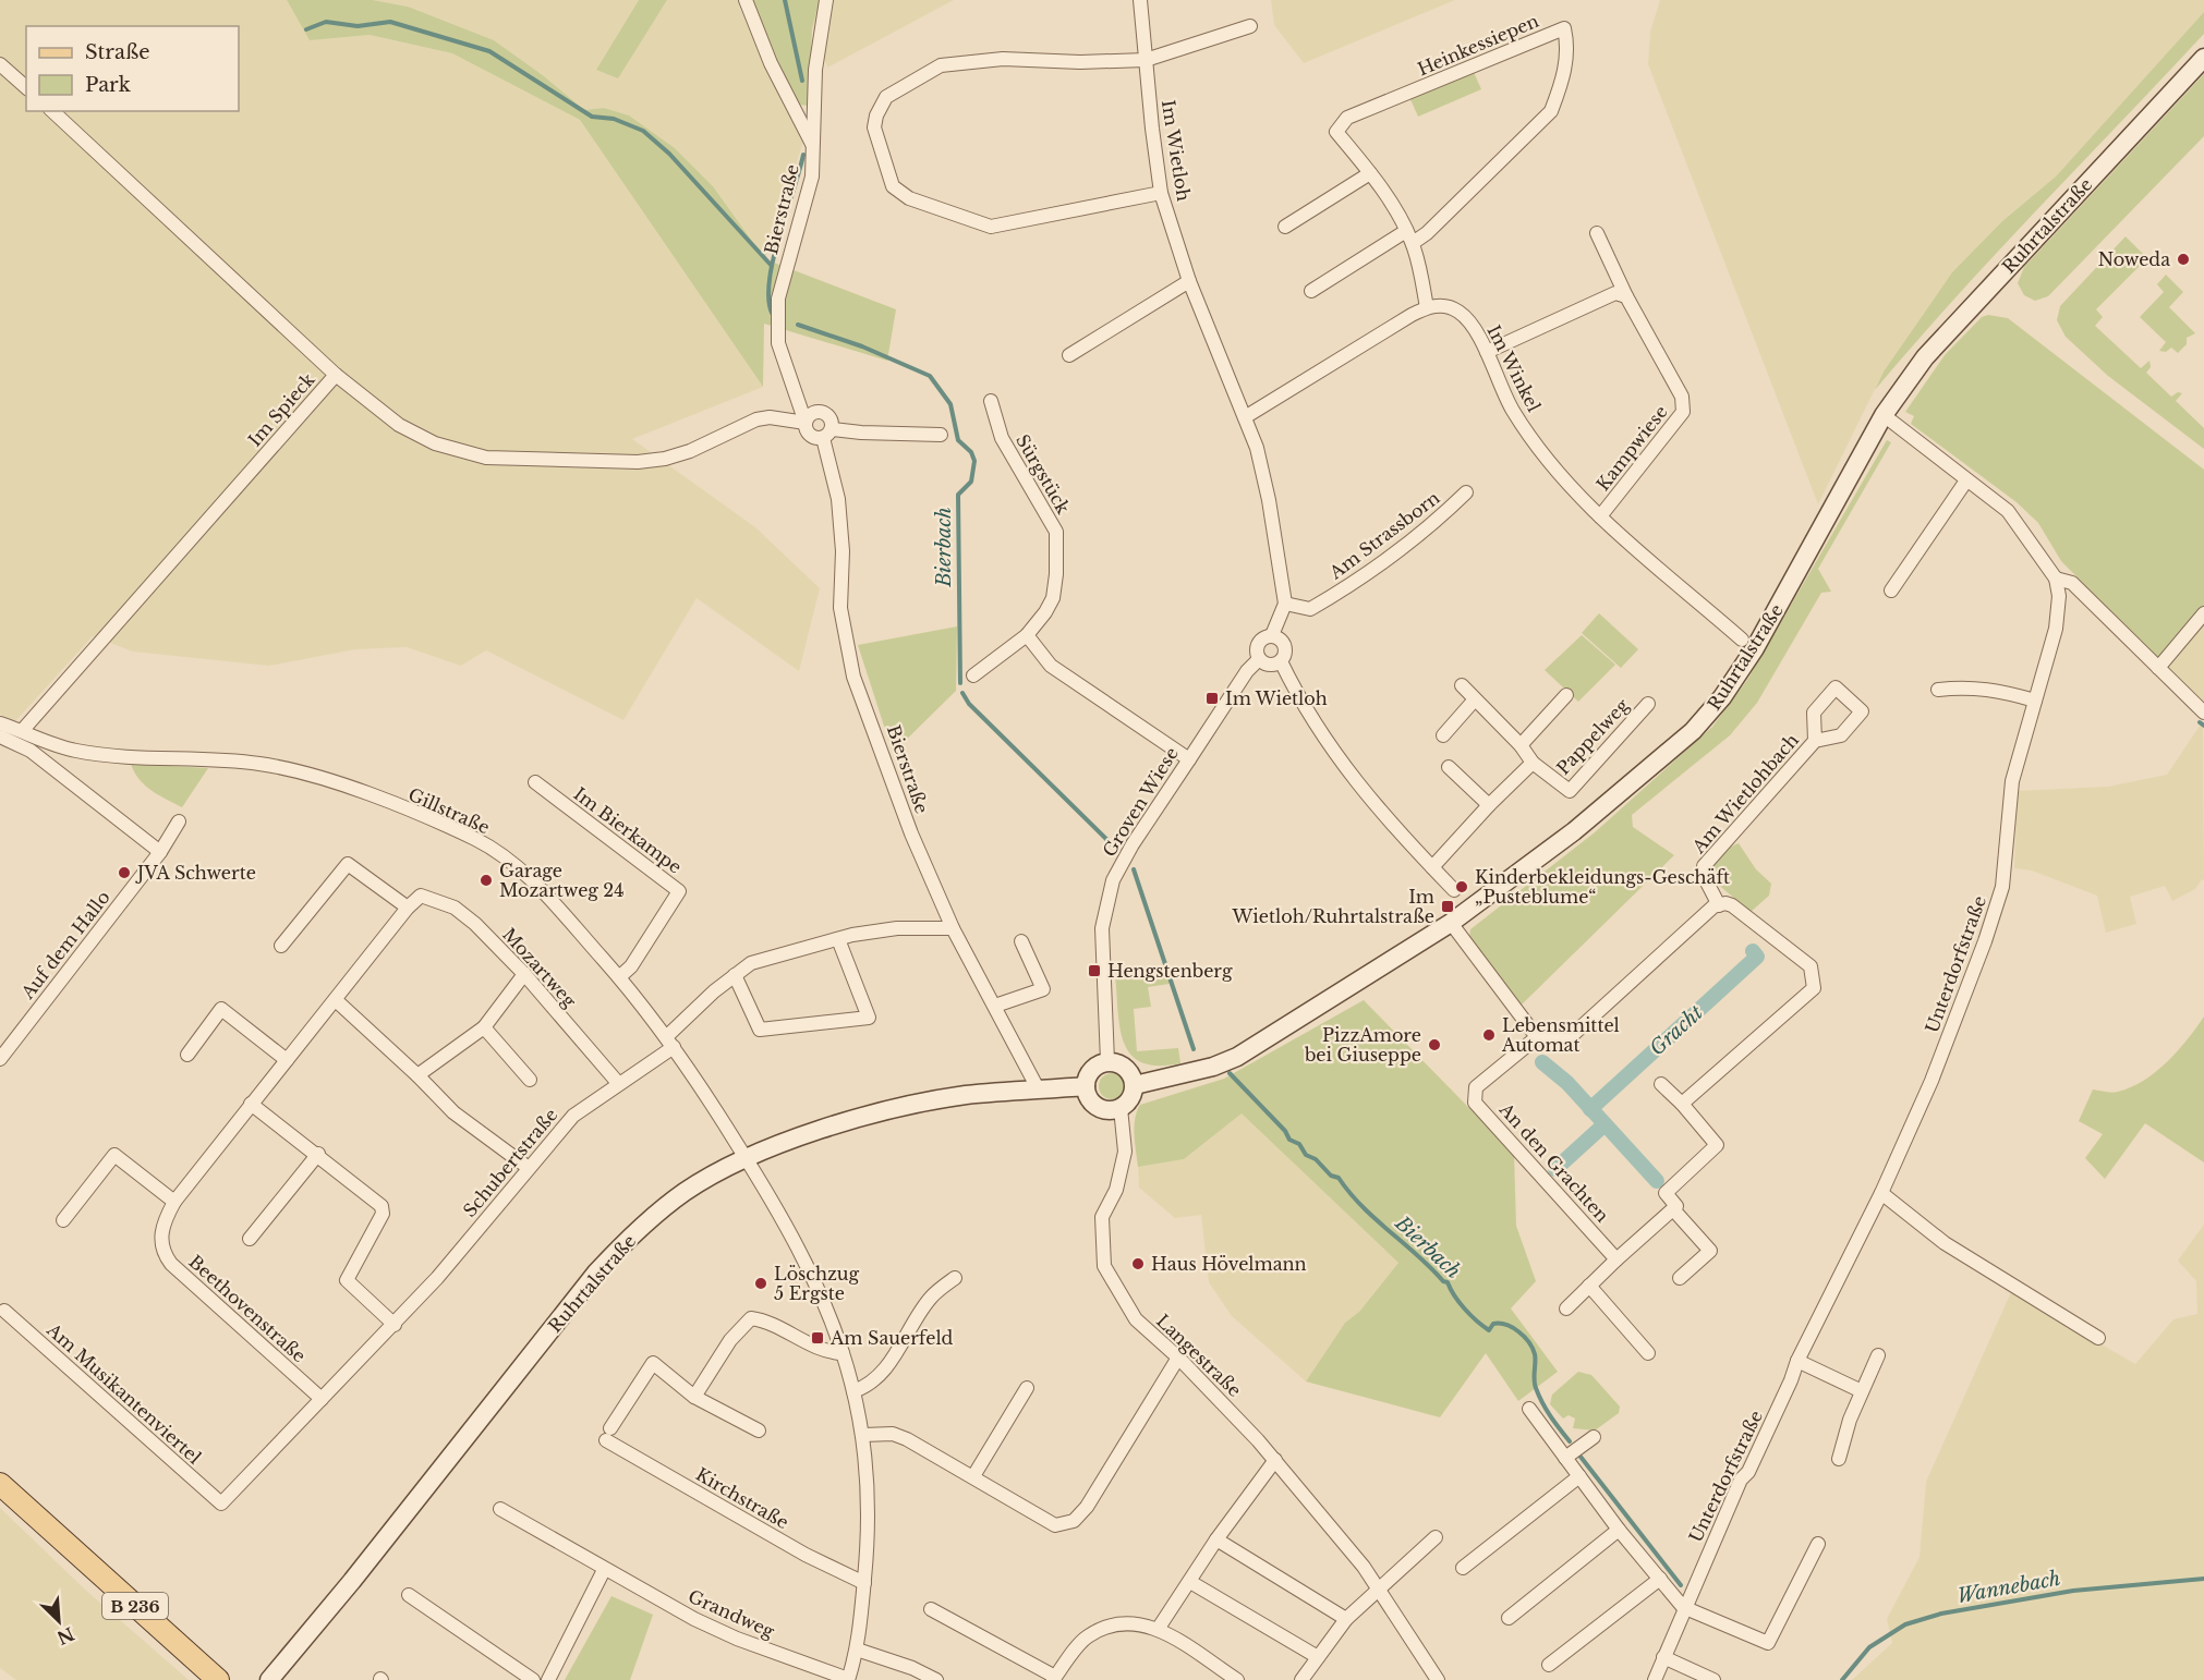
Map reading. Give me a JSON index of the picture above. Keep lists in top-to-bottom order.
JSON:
{
  "streets": {
    "main road": ["Ruhrtalstraße", "B 236"],
    "street": [
      "Heinkessiepen",
      "Im Wietloh",
      "Bierstraße",
      "Im Winkel",
      "Im Spieck",
      "Kampwiese",
      "Sürgstück",
      "Am Strassborn",
      "Pappelweg",
      "Am Wietlohbach",
      "Groven Wiese",
      "Gillstraße",
      "Im Bierkampe",
      "Auf dem Hallo",
      "Unterdorfstraße",
      "Mozartweg",
      "Schubertstraße",
      "An den Grachten",
      "Beethovenstraße",
      "Langestraße",
      "Am Musikantenviertel",
      "Kirchstraße",
      "Grandweg"
    ]
  },
  "crossings": [
    ["Im Wietloh", "Am Strassborn"],
    ["Bierstraße", "Ruhrtalstraße"],
    ["Bierstraße", "Schubertstraße"],
    ["Ruhrtalstraße", "Groven Wiese"],
    ["Ruhrtalstraße", "Gillstraße"],
    ["Ruhrtalstraße", "Langestraße"],
    ["Im Winkel", "Kampwiese"],
    ["Im Spieck", "Gillstraße"],
    ["Groven Wiese", "Langestraße"],
    ["Gillstraße", "Im Bierkampe"],
    ["Gillstraße", "Schubertstraße"],
    ["Mozartweg", "Schubertstraße"],
    ["Mozartweg", "Beethovenstraße"],
    ["Schubertstraße", "Beethovenstraße"],
    ["Schubertstraße", "Am Musikantenviertel"]
  ],
  "water": ["Bierbach", "Gracht", "Wannebach"],
  "places": {
    "other": [
      "Noweda",
      "JVA Schwerte",
      "Garage Mozartweg 24",
      "Kinderbekleidungs-Geschäft „Pusteblume“",
      "Lebensmittel Automat",
      "PizzAmore bei Giuseppe",
      "Haus Hövelmann",
      "Löschzug 5 Ergste"
    ],
    "transit": [
      "Im Wietloh",
      "Im Wietloh/Ruhrtalstraße",
      "Hengstenberg",
      "Am Sauerfeld"
    ]
  },
  "legend": ["Straße", "Park"],
  "north": "bottom right"
}
